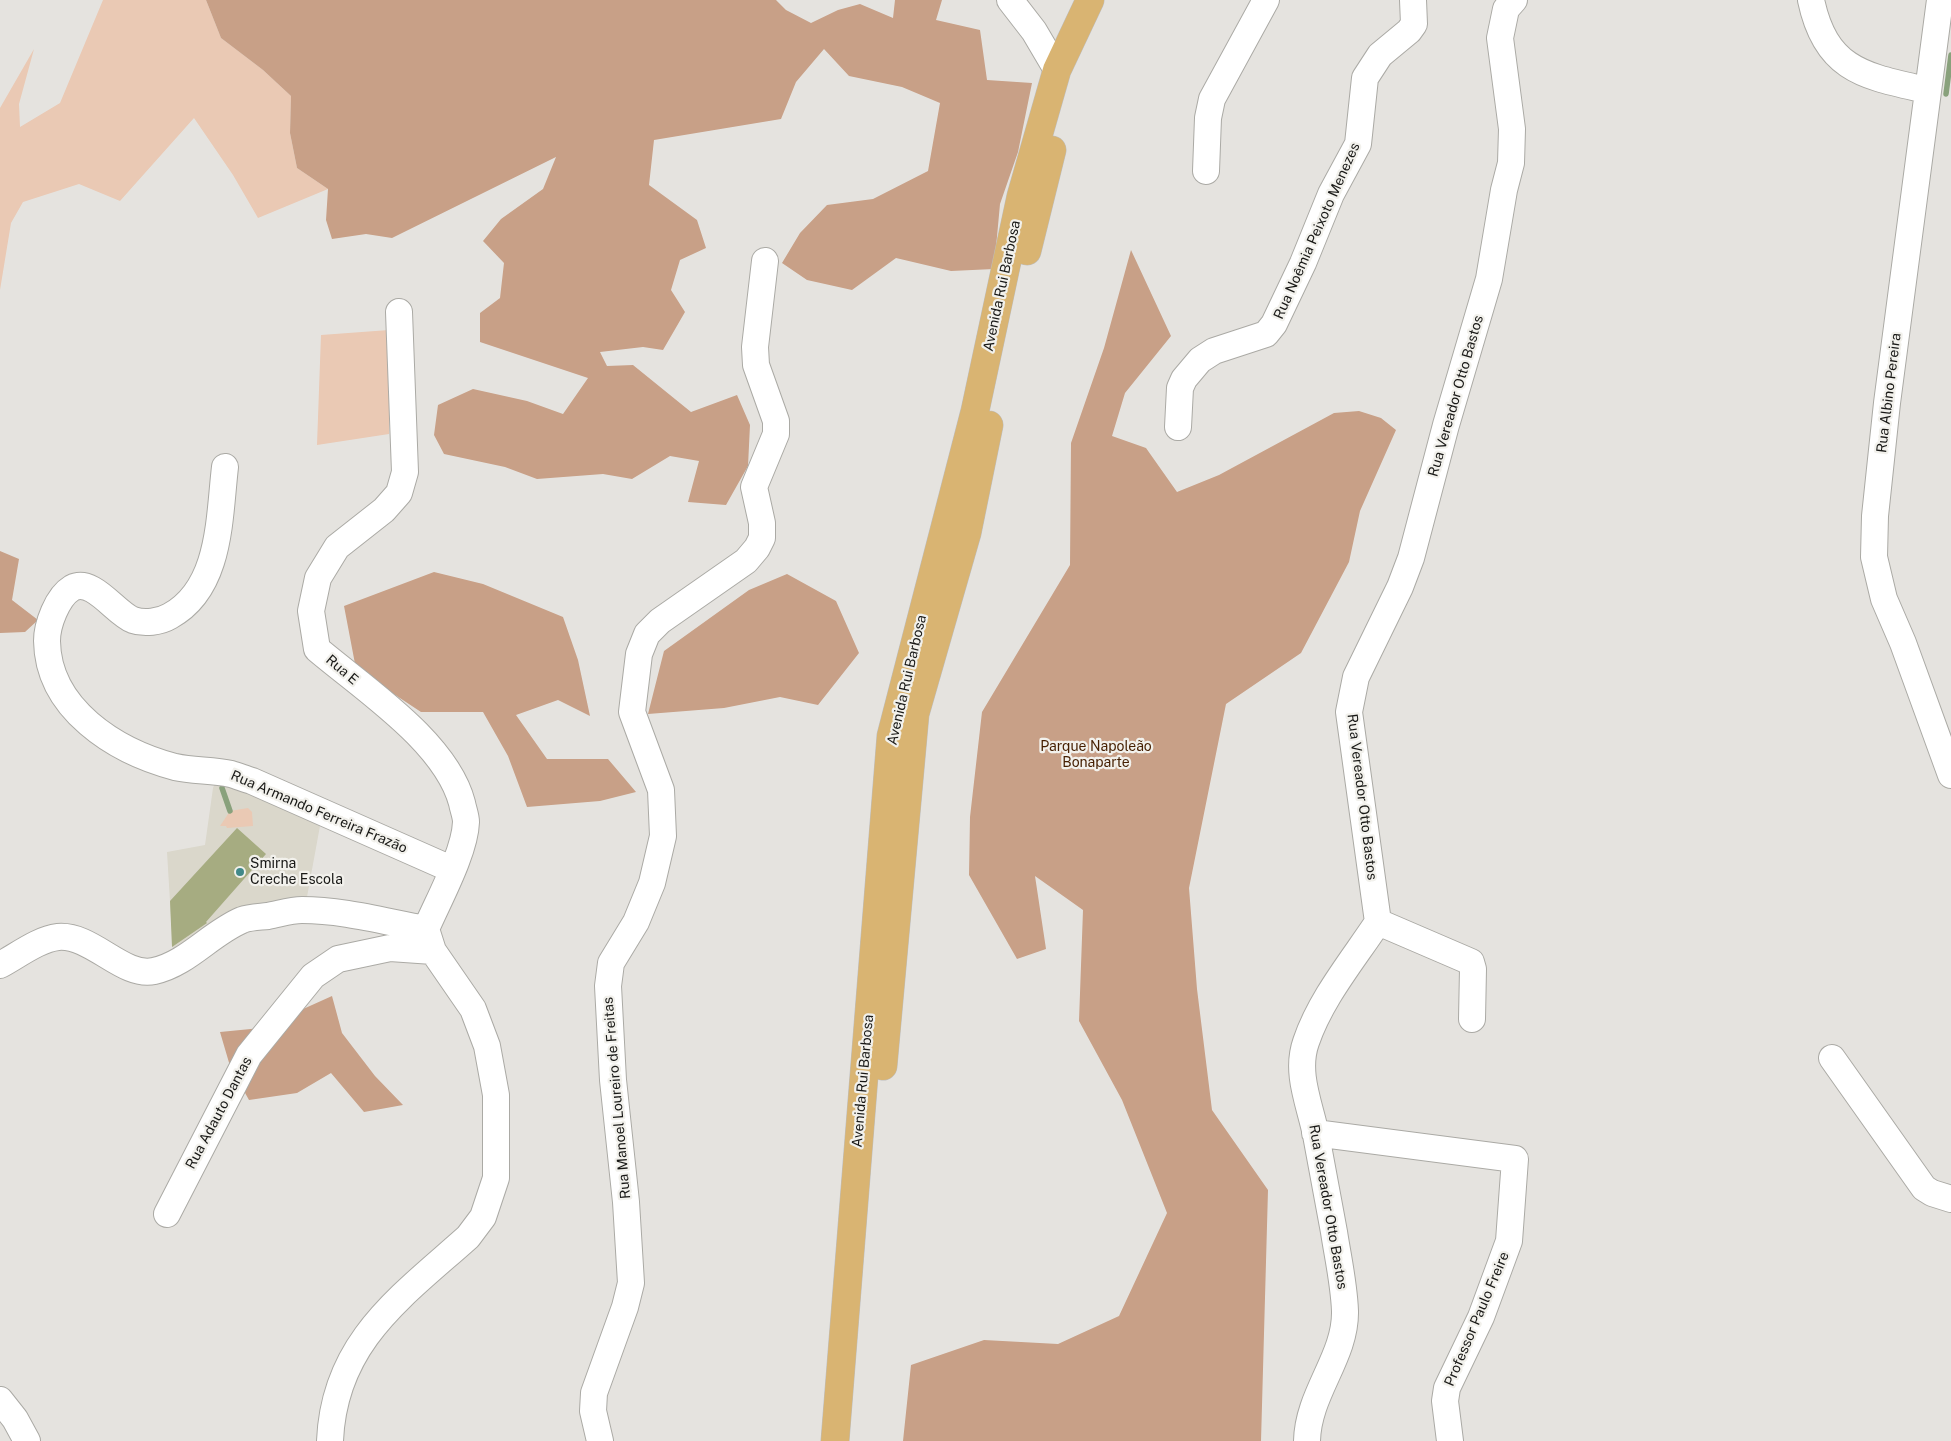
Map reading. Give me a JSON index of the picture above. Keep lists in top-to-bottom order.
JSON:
{
  "streets": {
    "main road": ["Avenida Rui Barbosa"],
    "street": [
      "Rua Noêmia Peixoto Menezes",
      "Rua Albino Pereira",
      "Rua Vereador Otto Bastos",
      "Rua E",
      "Rua Armando Ferreira Frazão",
      "Rua Manoel Loureiro de Freitas",
      "Rua Adauto Dantas",
      "Professor Paulo Freire"
    ]
  },
  "crossings": [
    ["Rua Vereador Otto Bastos", "Professor Paulo Freire"],
    ["Rua E", "Rua Armando Ferreira Frazão"],
    ["Rua E", "Rua Adauto Dantas"]
  ],
  "parks": ["Parque Napoleão Bonaparte"],
  "places": ["Smirna Creche Escola"]
}
